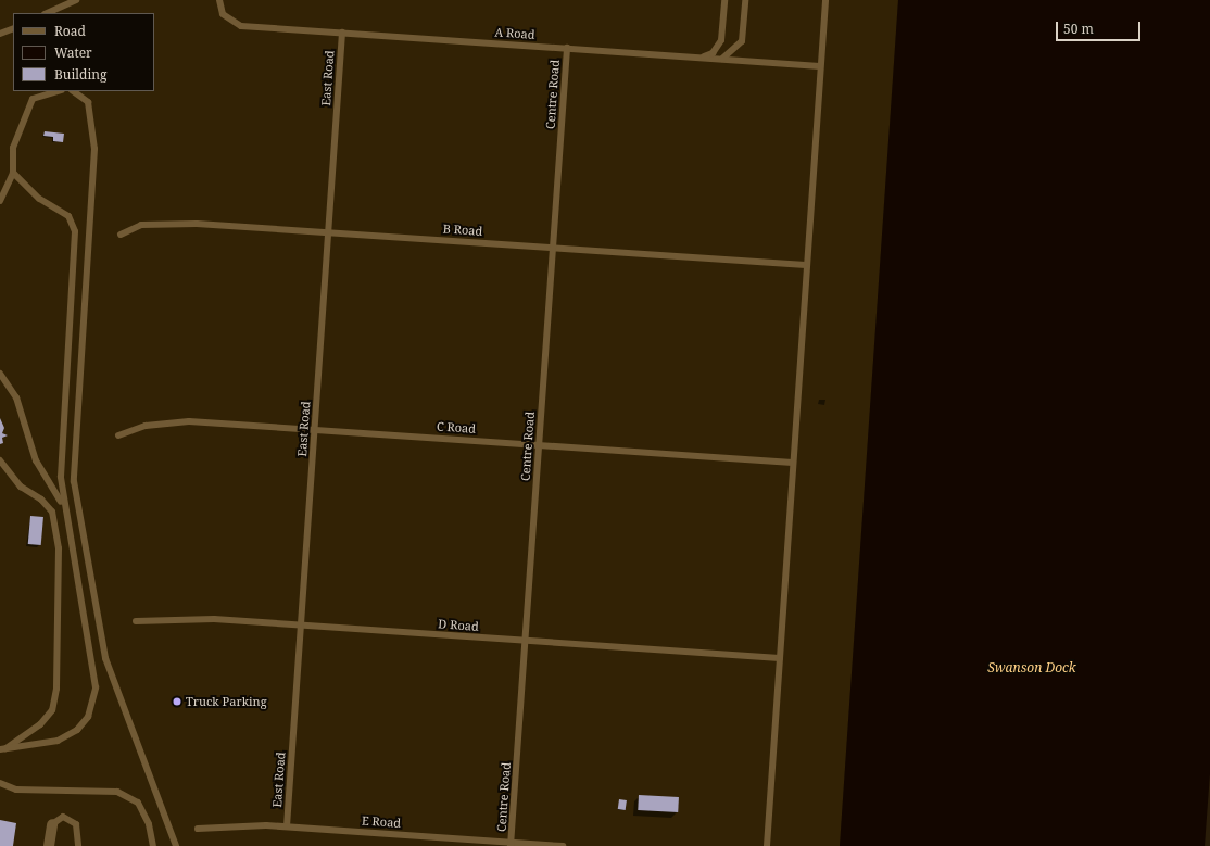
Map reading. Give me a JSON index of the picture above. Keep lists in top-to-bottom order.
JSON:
{
  "streets": {
    "lane": [
      "A Road",
      "East Road",
      "Centre Road",
      "B Road",
      "C Road",
      "D Road",
      "E Road"
    ]
  },
  "crossings": [
    ["A Road", "East Road"],
    ["A Road", "Centre Road"],
    ["East Road", "B Road"],
    ["East Road", "C Road"],
    ["East Road", "D Road"],
    ["East Road", "E Road"],
    ["Centre Road", "B Road"],
    ["Centre Road", "C Road"],
    ["Centre Road", "D Road"],
    ["Centre Road", "E Road"]
  ],
  "water": ["Swanson Dock"],
  "places": ["Truck Parking"],
  "legend": ["Road", "Water", "Building"],
  "scale_bar": "50 m"
}
